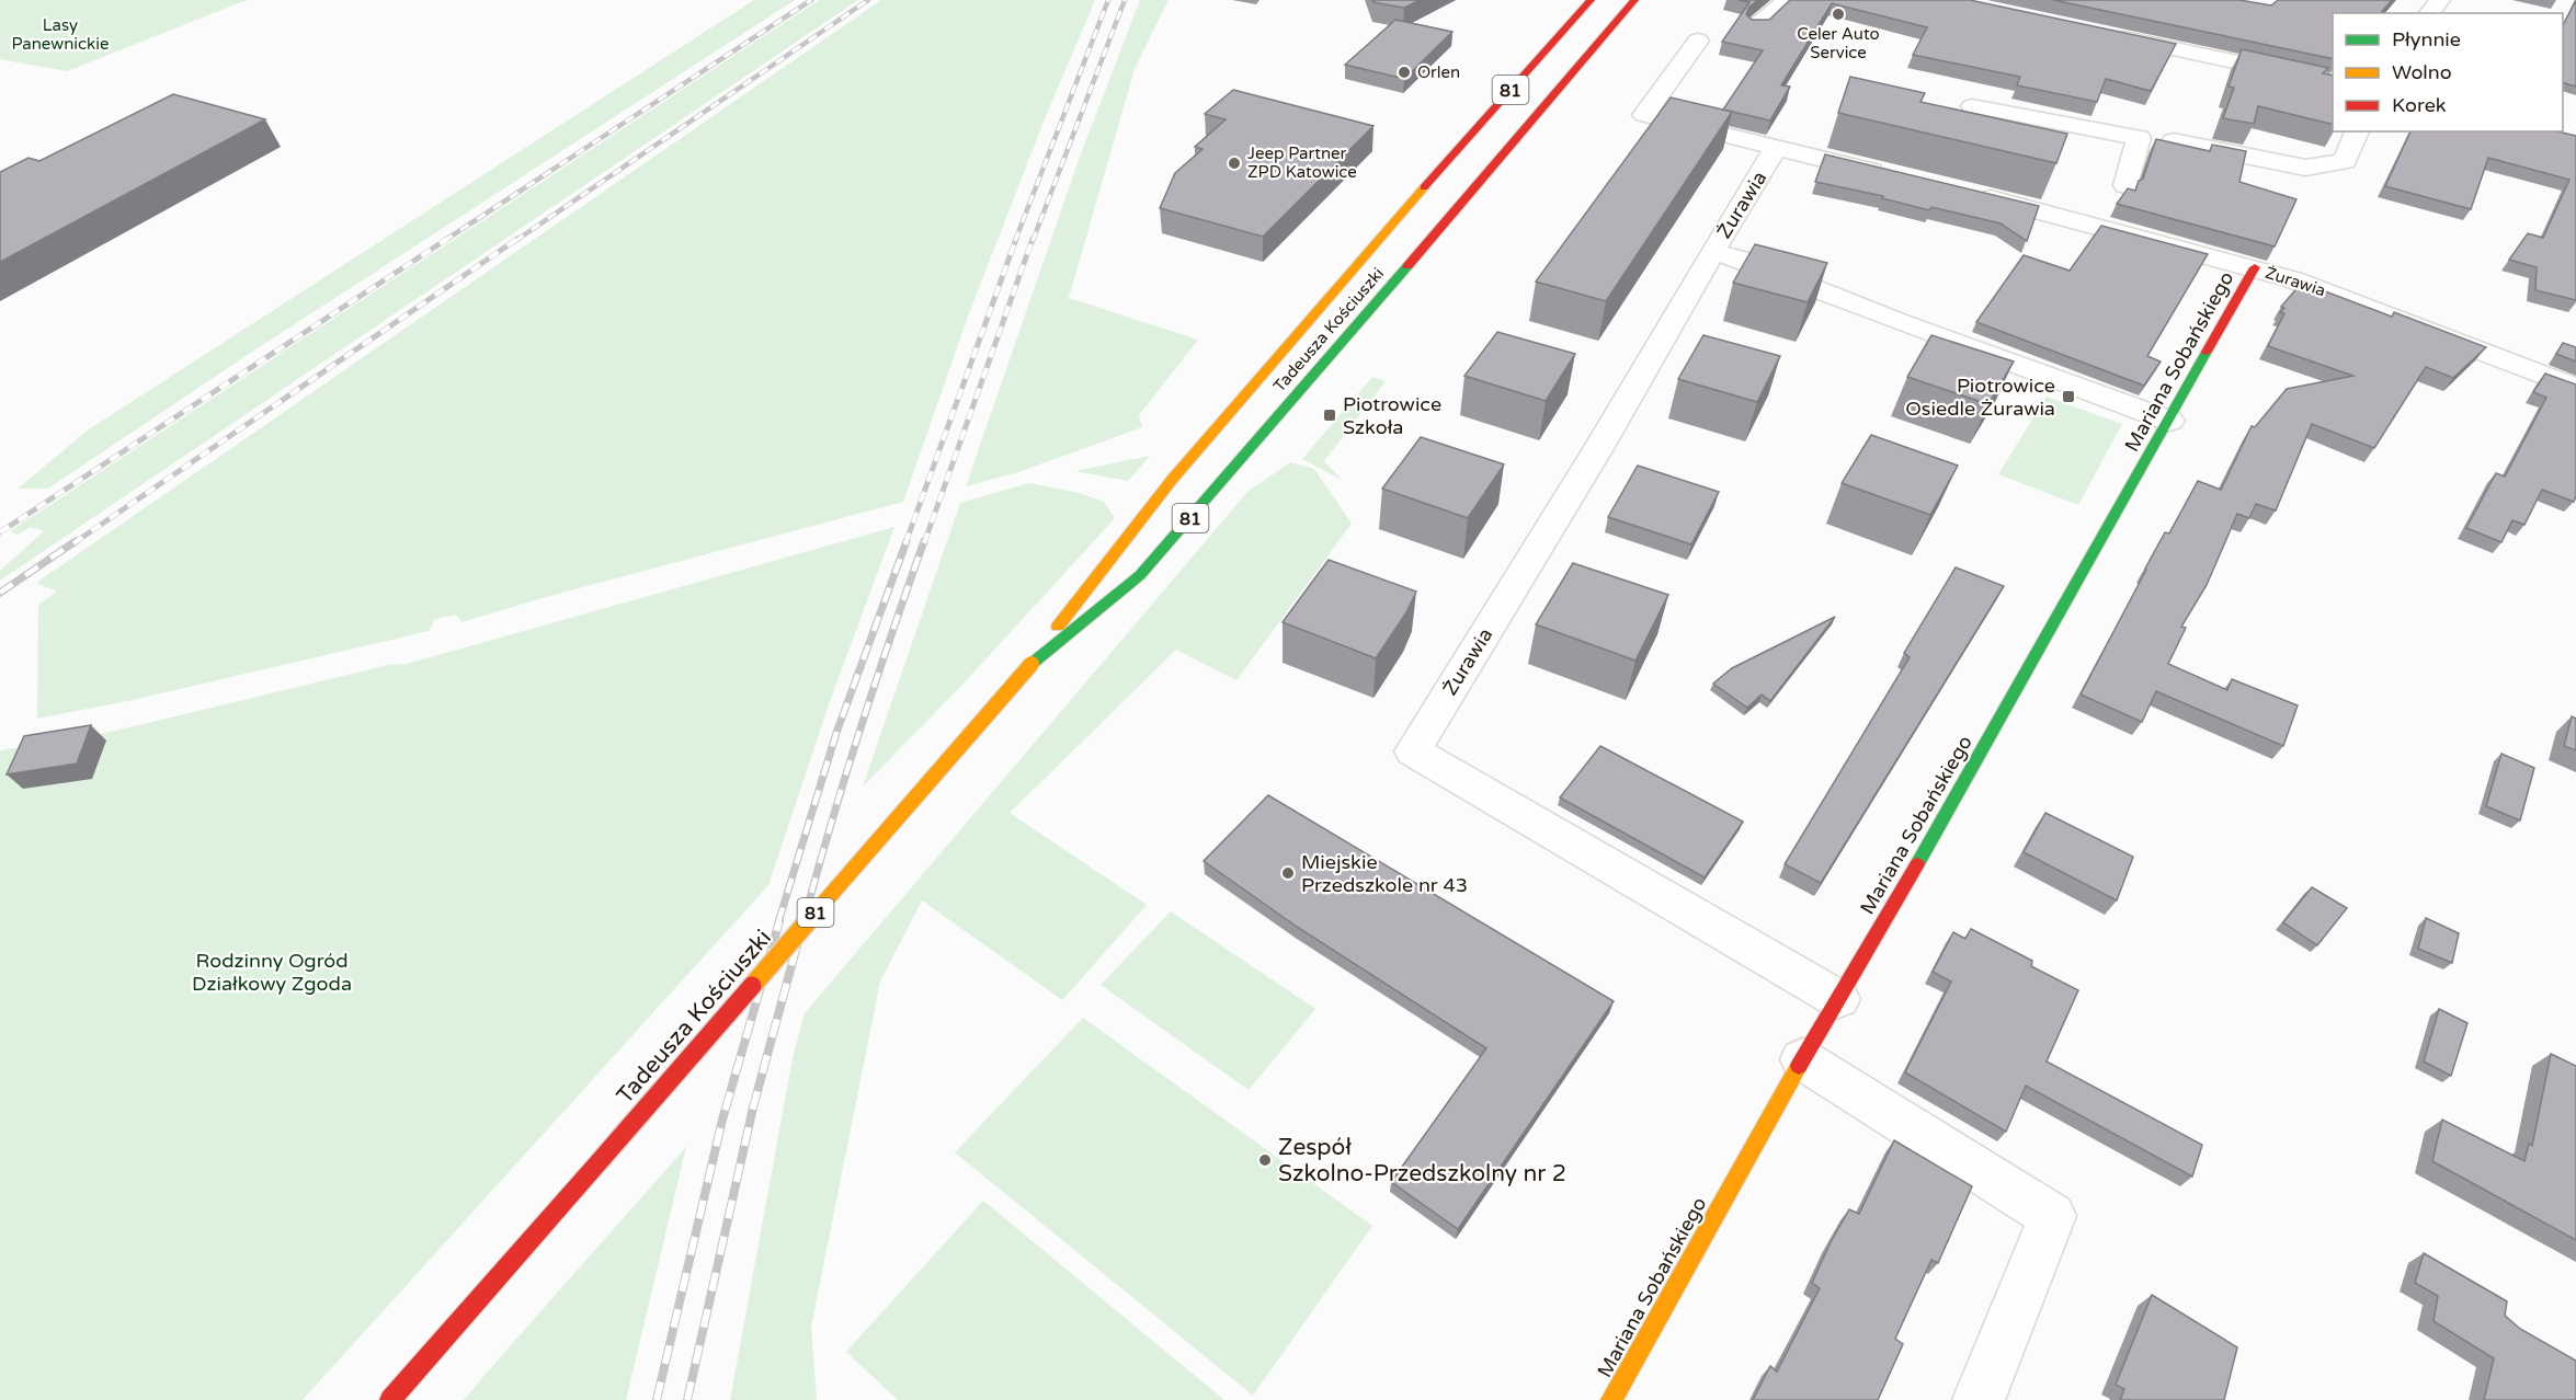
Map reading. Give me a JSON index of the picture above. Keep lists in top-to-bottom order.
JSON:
{
  "streets": {
    "main road": ["81", "Tadeusza Kościuszki", "Mariana Sobańskiego"],
    "street": ["Żurawia"]
  },
  "crossings": [
    ["Żurawia", "Mariana Sobańskiego"]
  ],
  "parks": ["Lasy Panewnickie", "Rodzinny Ogród Działkowy Zgoda"],
  "places": {
    "other": [
      "Celer Auto Service",
      "Orlen",
      "Jeep Partner ZPD Katowice",
      "Miejskie Przedszkole nr 43",
      "Zespół Szkolno-Przedszkolny nr 2"
    ],
    "transit": ["Piotrowice Osiedle Żurawia", "Piotrowice Szkoła"]
  },
  "legend": ["Płynnie", "Wolno", "Korek"]
}
